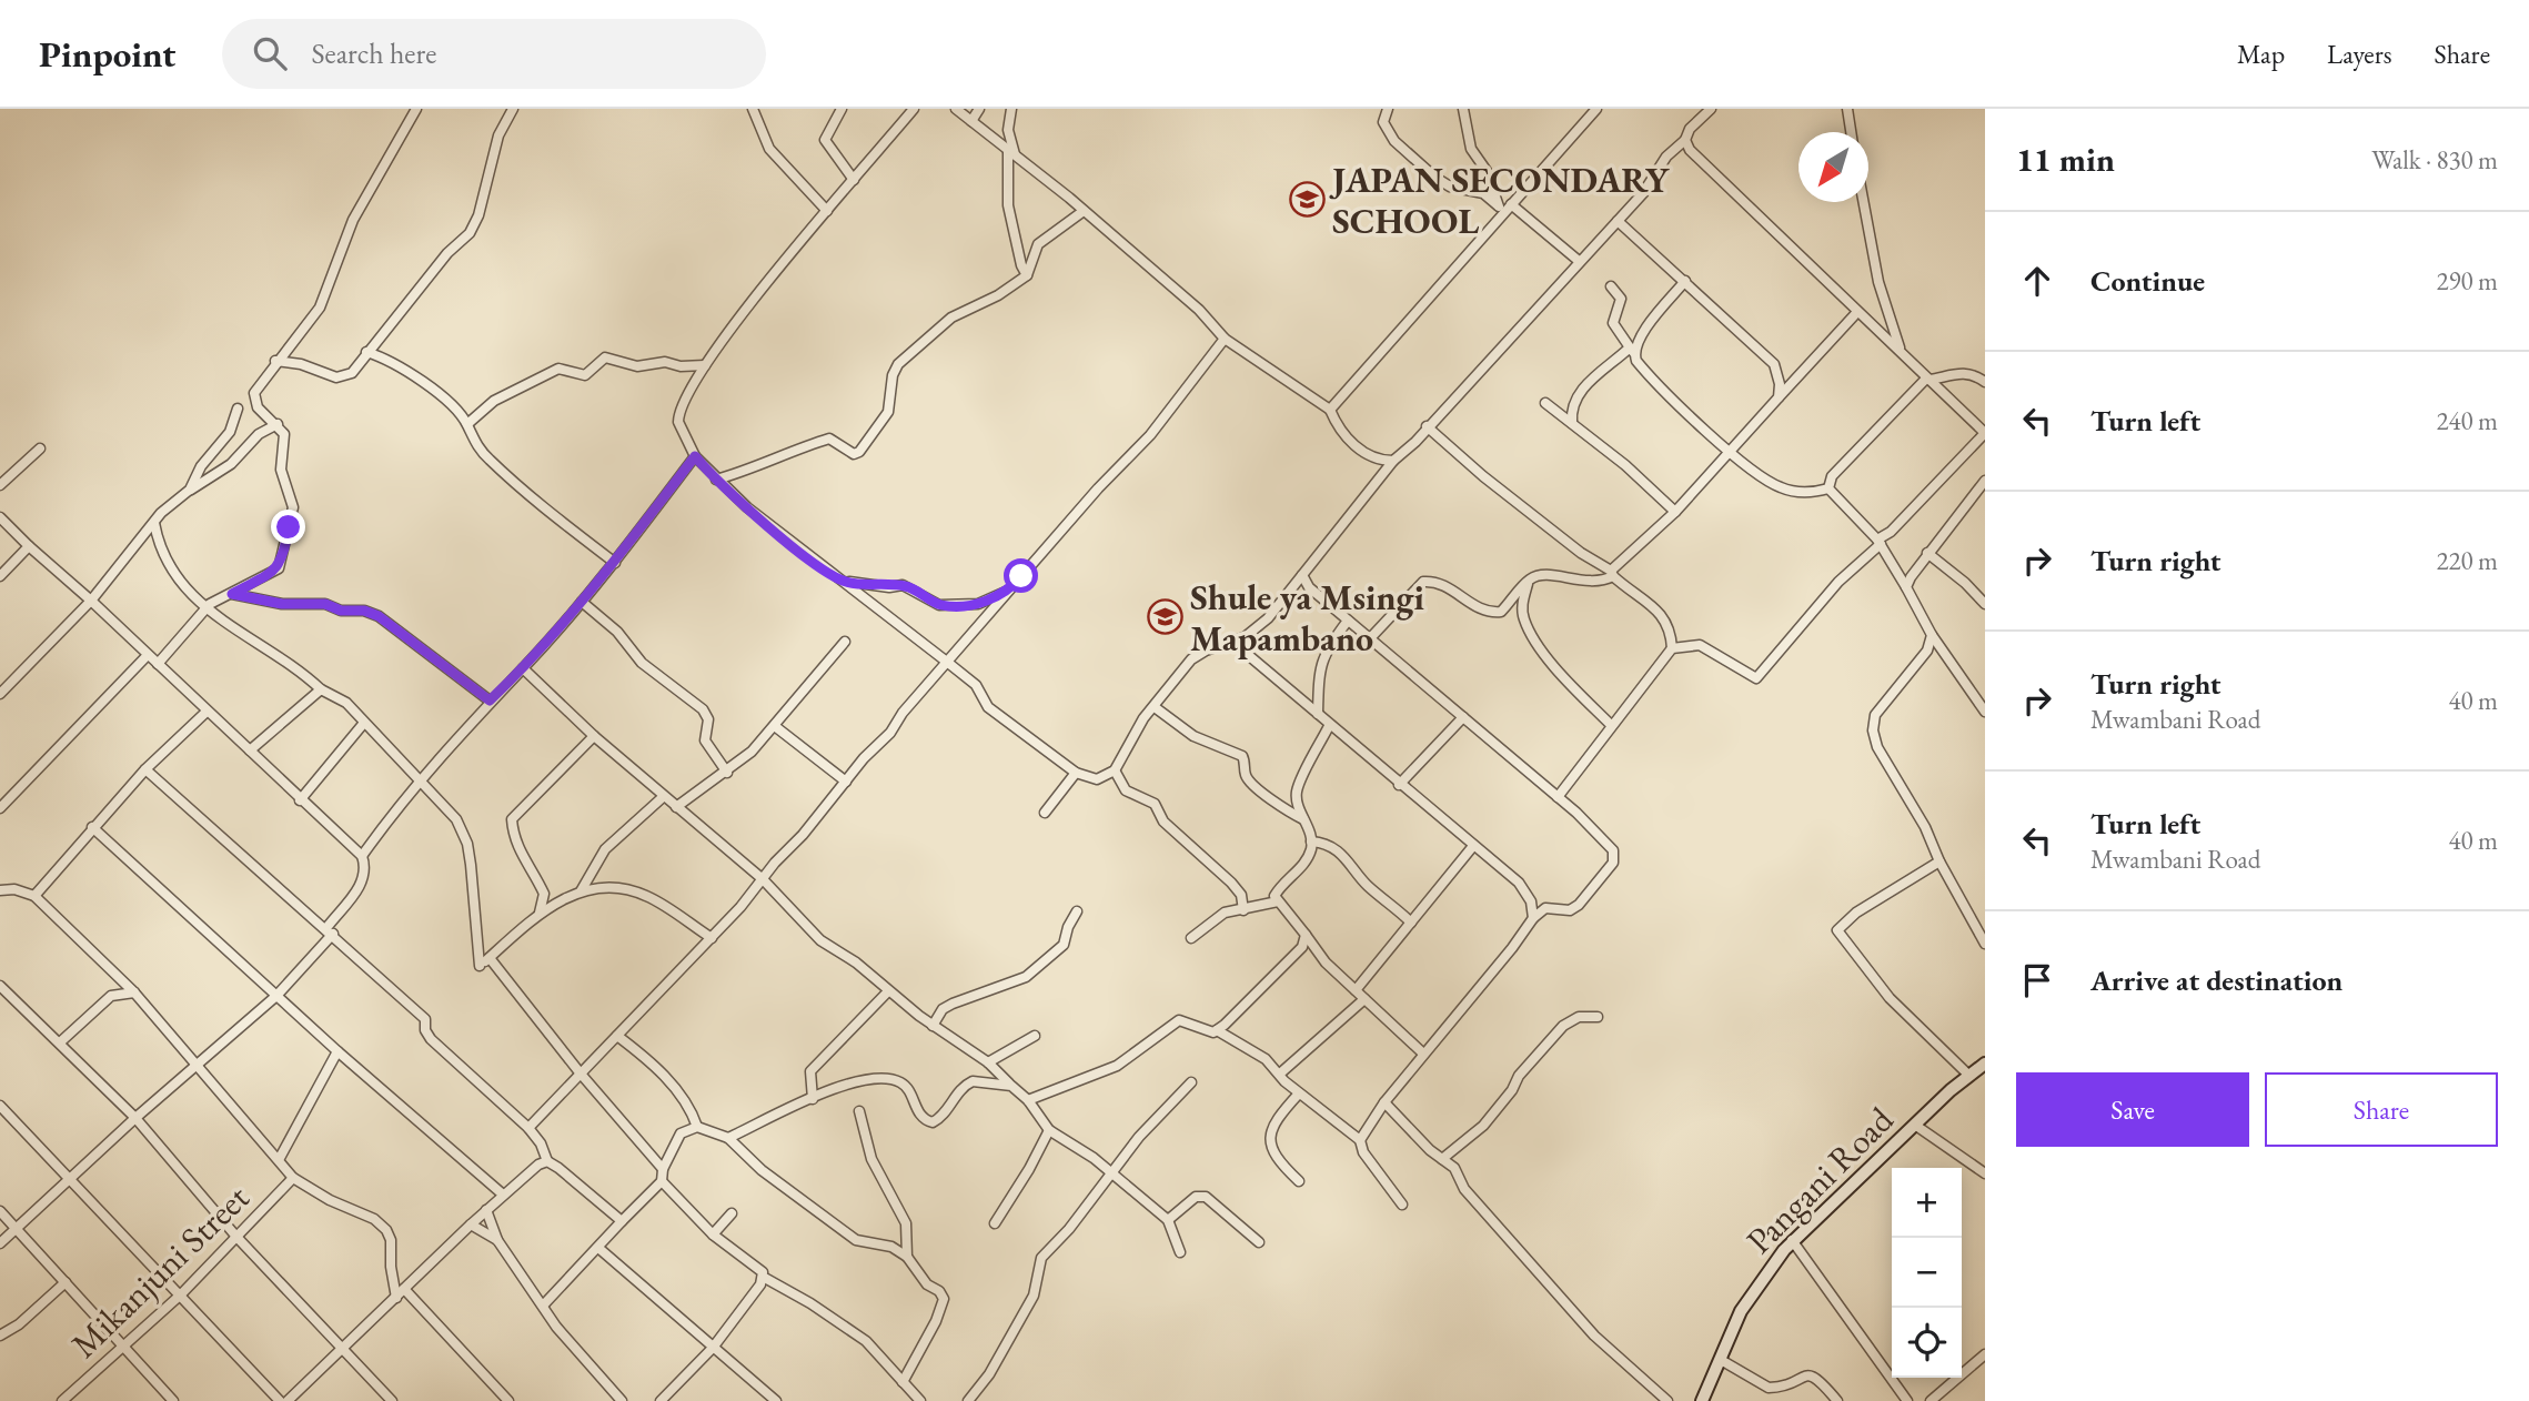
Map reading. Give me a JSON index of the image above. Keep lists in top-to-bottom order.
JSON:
{
  "streets": {
    "main road": ["Pangani Road"],
    "street": ["Mikanjuni Street"]
  },
  "places": {
    "school or university": ["JAPAN SECONDARY SCHOOL", "Shule ya Msingi Mapambano"]
  },
  "north": "bottom left",
  "page": {
    "header": "Pinpoint",
    "search": "Search here",
    "nav": ["Map", "Layers", "Share"],
    "heading": ["11 min", "Walk · 830 m"],
    "list": [
      ["Continue", "290 m"],
      ["Turn left", "240 m"],
      ["Turn right", "220 m"],
      ["Turn right", "Mwambani Road", "40 m"],
      ["Turn left", "Mwambani Road", "40 m"],
      "Arrive at destination"
    ],
    "buttons": ["Save", "Share"],
    "map_buttons": ["+", "−"]
  }
}
